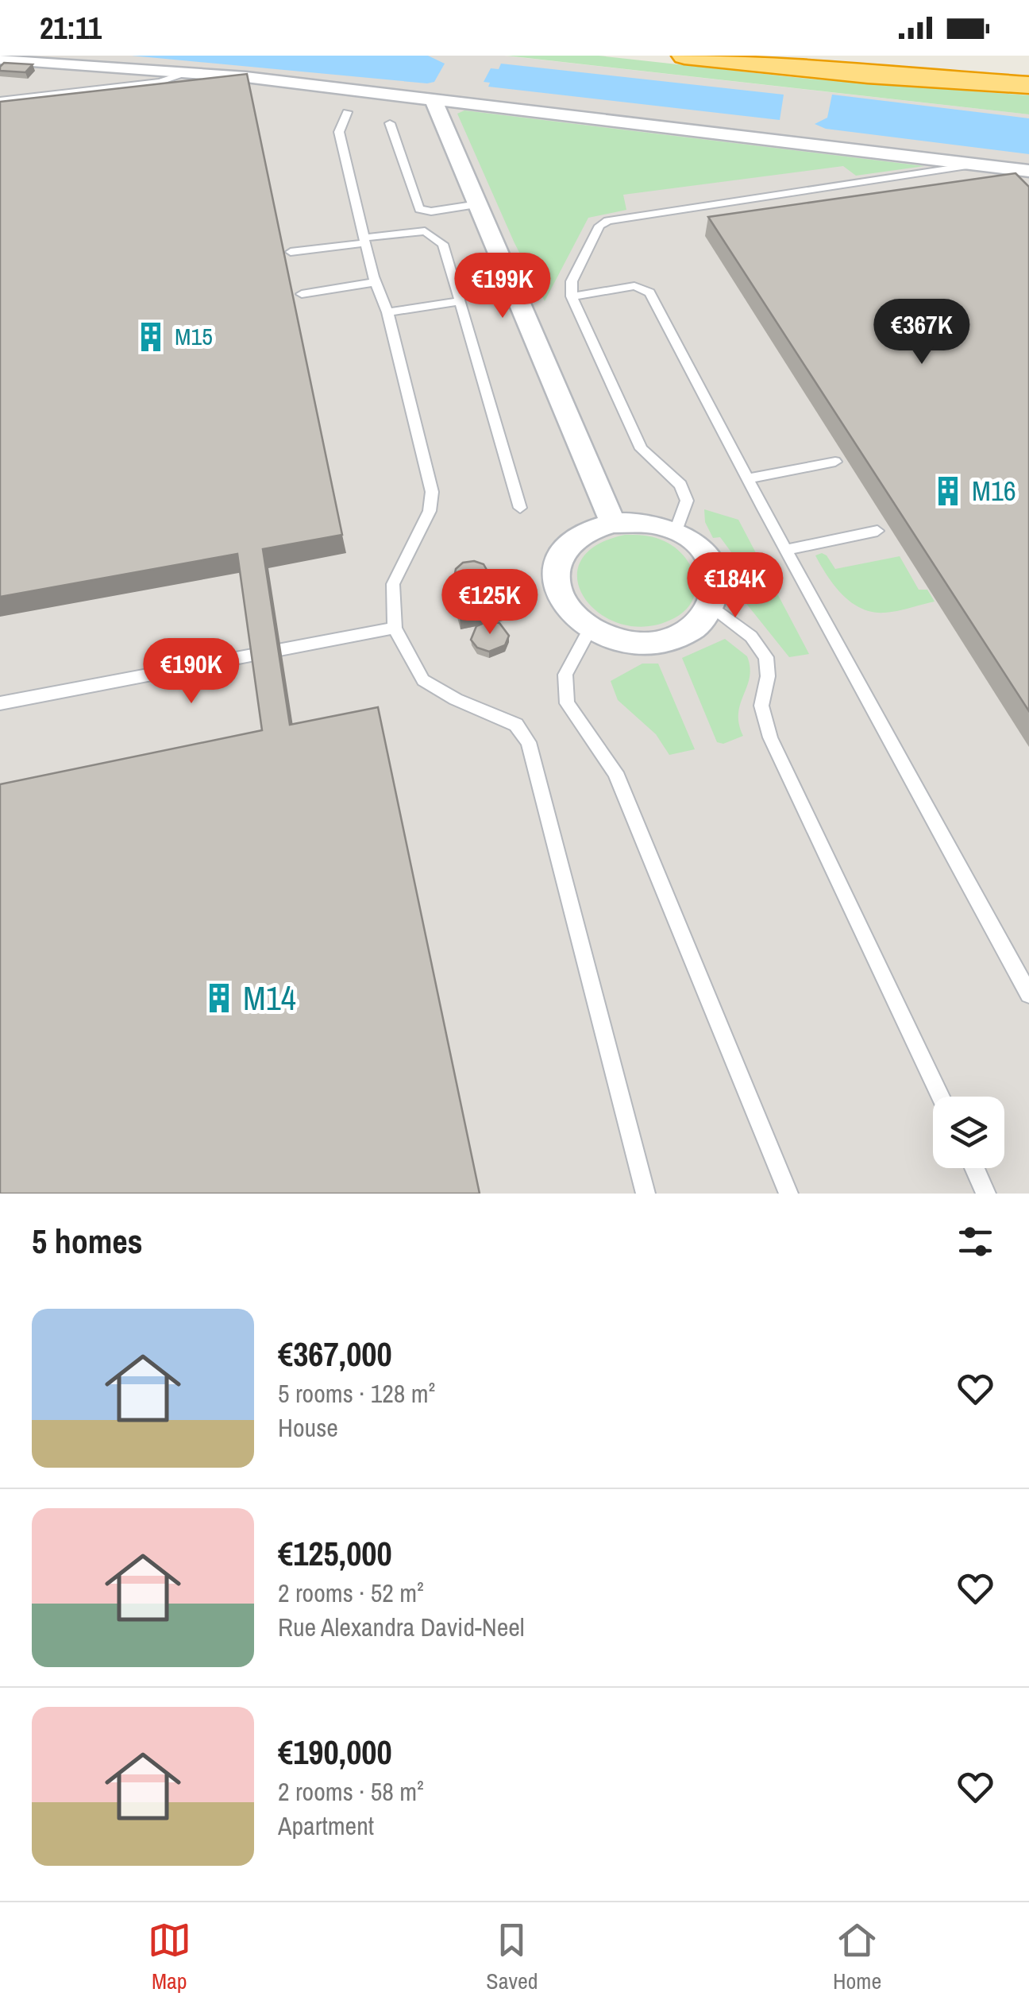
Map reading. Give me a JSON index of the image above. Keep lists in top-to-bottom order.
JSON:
{
  "places": {
    "building": ["M15", "M16", "M14"]
  },
  "page": {
    "status": "21:11",
    "price": [
      "€199K",
      "€367K",
      "€184K",
      "€125K",
      "€190K"
    ],
    "heading": "5 homes",
    "list": [
      {
        "name": "€367,000",
        "note": "5 rooms · 128 m² · House"
      },
      {
        "name": "€125,000",
        "note": "2 rooms · 52 m² · Rue Alexandra David-Neel"
      },
      {
        "name": "€190,000",
        "note": "2 rooms · 58 m² · Apartment"
      }
    ],
    "tabs": ["Map", "Saved", "Home"]
  }
}
